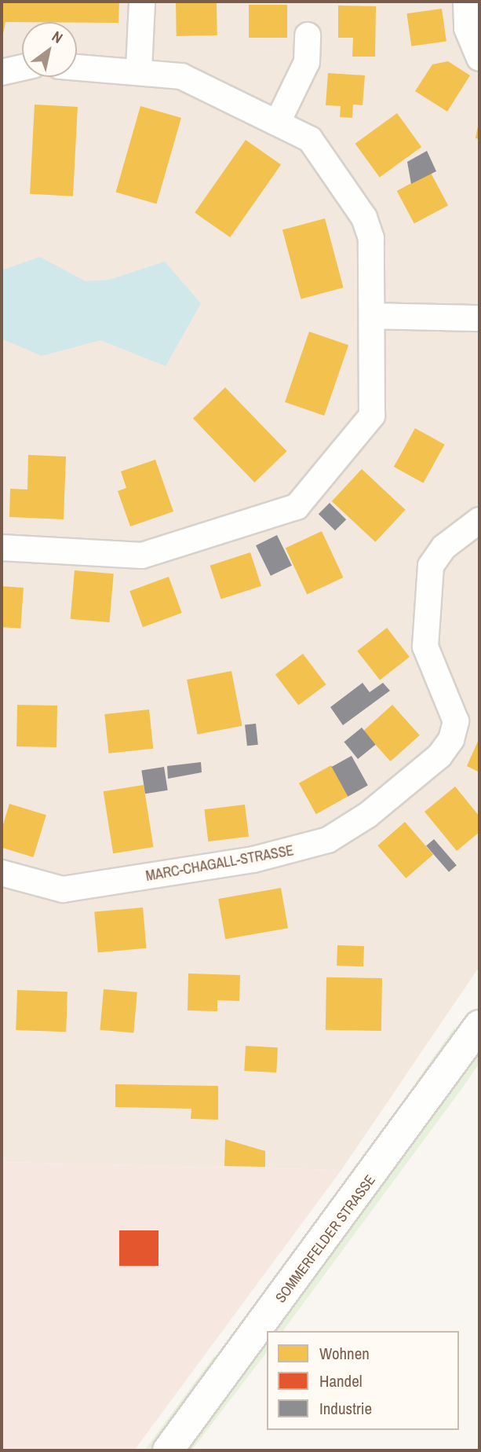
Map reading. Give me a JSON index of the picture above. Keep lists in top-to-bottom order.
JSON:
{
  "streets": {
    "main road": ["SOMMERFELDER STRASSE"],
    "street": ["MARC-CHAGALL-STRASSE"]
  },
  "legend": ["Wohnen", "Handel", "Industrie"],
  "north": "top right"
}
